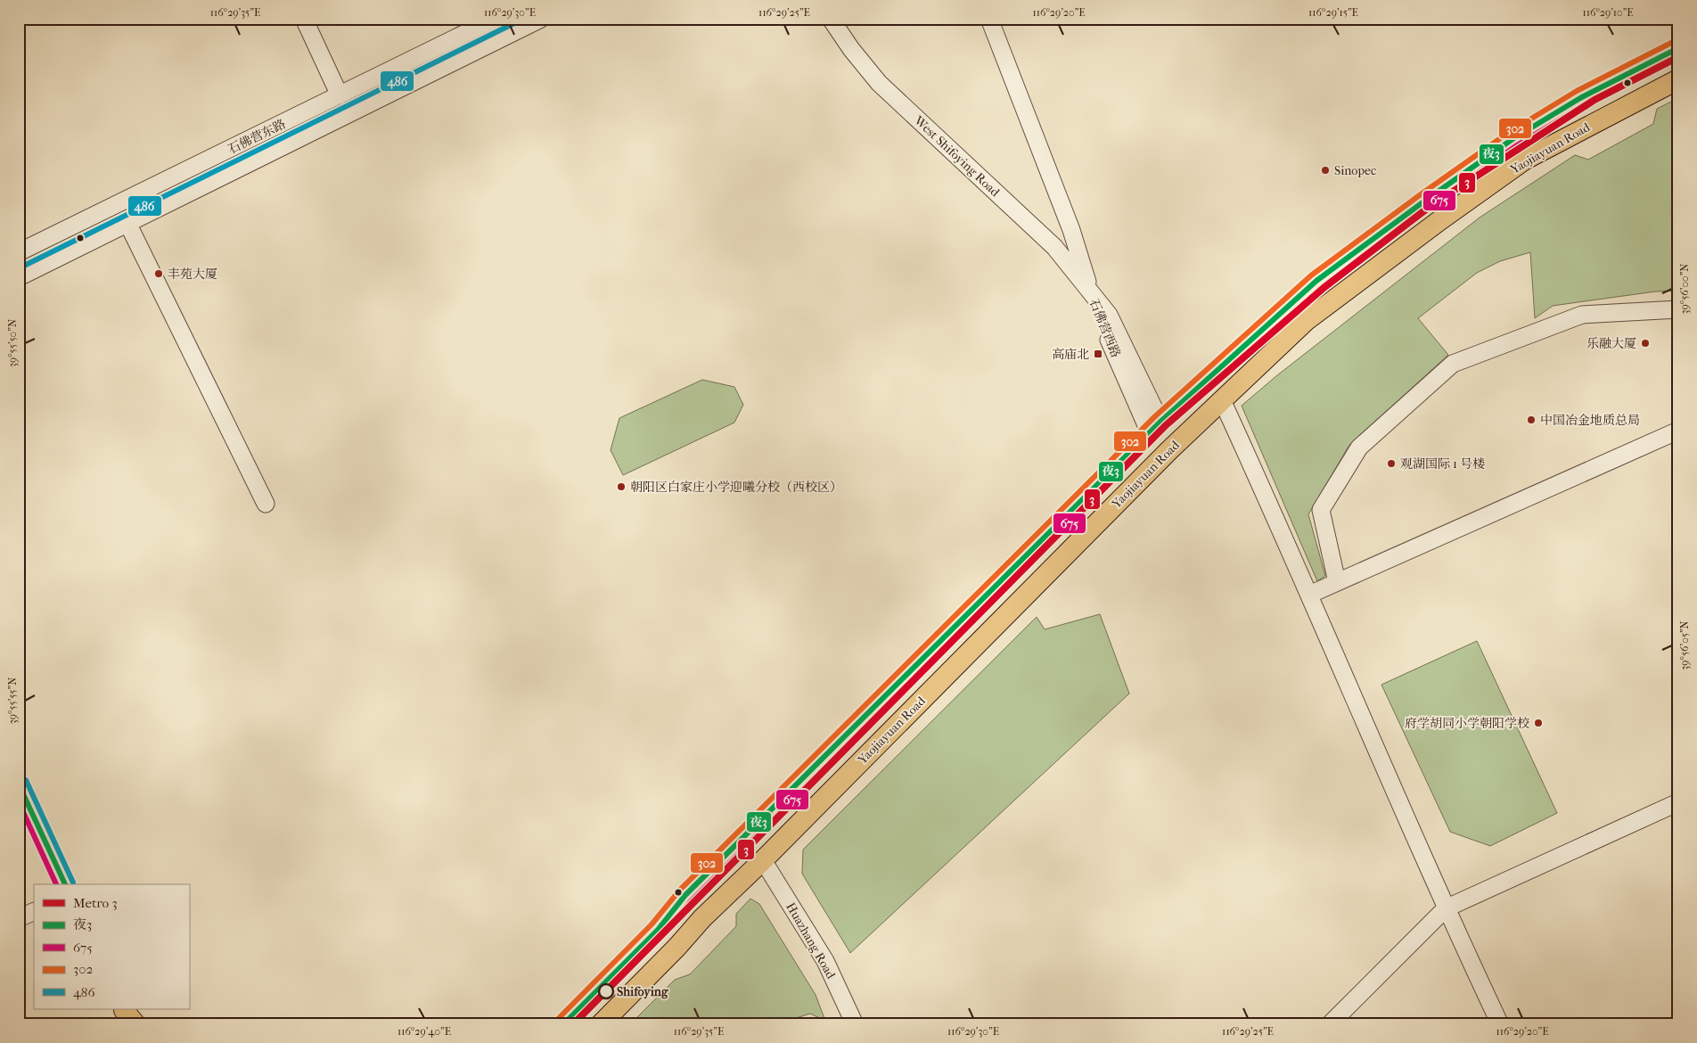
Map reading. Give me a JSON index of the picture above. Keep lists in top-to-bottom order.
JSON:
{
  "streets": {
    "main road": ["Yaojiayuan Road"],
    "street": [
      "石佛营东路",
      "West Shifoying Road",
      "石佛营西路",
      "Huazhang Road"
    ]
  },
  "crossings": [
    ["Yaojiayuan Road", "石佛营西路"],
    ["Yaojiayuan Road", "Huazhang Road"],
    ["West Shifoying Road", "石佛营西路"]
  ],
  "places": {
    "other": [
      "Sinopec",
      "丰苑大厦",
      "乐融大厦",
      "中国冶金地质总局",
      "观湖国际 1 号楼",
      "朝阳区白家庄小学迎曦分校（西校区）",
      "府学胡同小学朝阳学校",
      "Shifoying"
    ],
    "transit": ["高庙北"]
  },
  "lines": [
    "transit line 486",
    "transit line 302",
    "transit line 夜3",
    "metro line 3",
    "transit line 675"
  ],
  "legend": [
    "Metro 3",
    "夜3",
    "675",
    "302",
    "486"
  ],
  "coordinates": [
    "116°29'35\"E",
    "116°29'30\"E",
    "116°29'25\"E",
    "116°29'20\"E",
    "116°29'15\"E",
    "116°29'10\"E",
    "39°56'00\"N",
    "39°55'50\"N",
    "39°56'05\"N",
    "39°55'55\"N",
    "116°29'40\"E"
  ]
}
